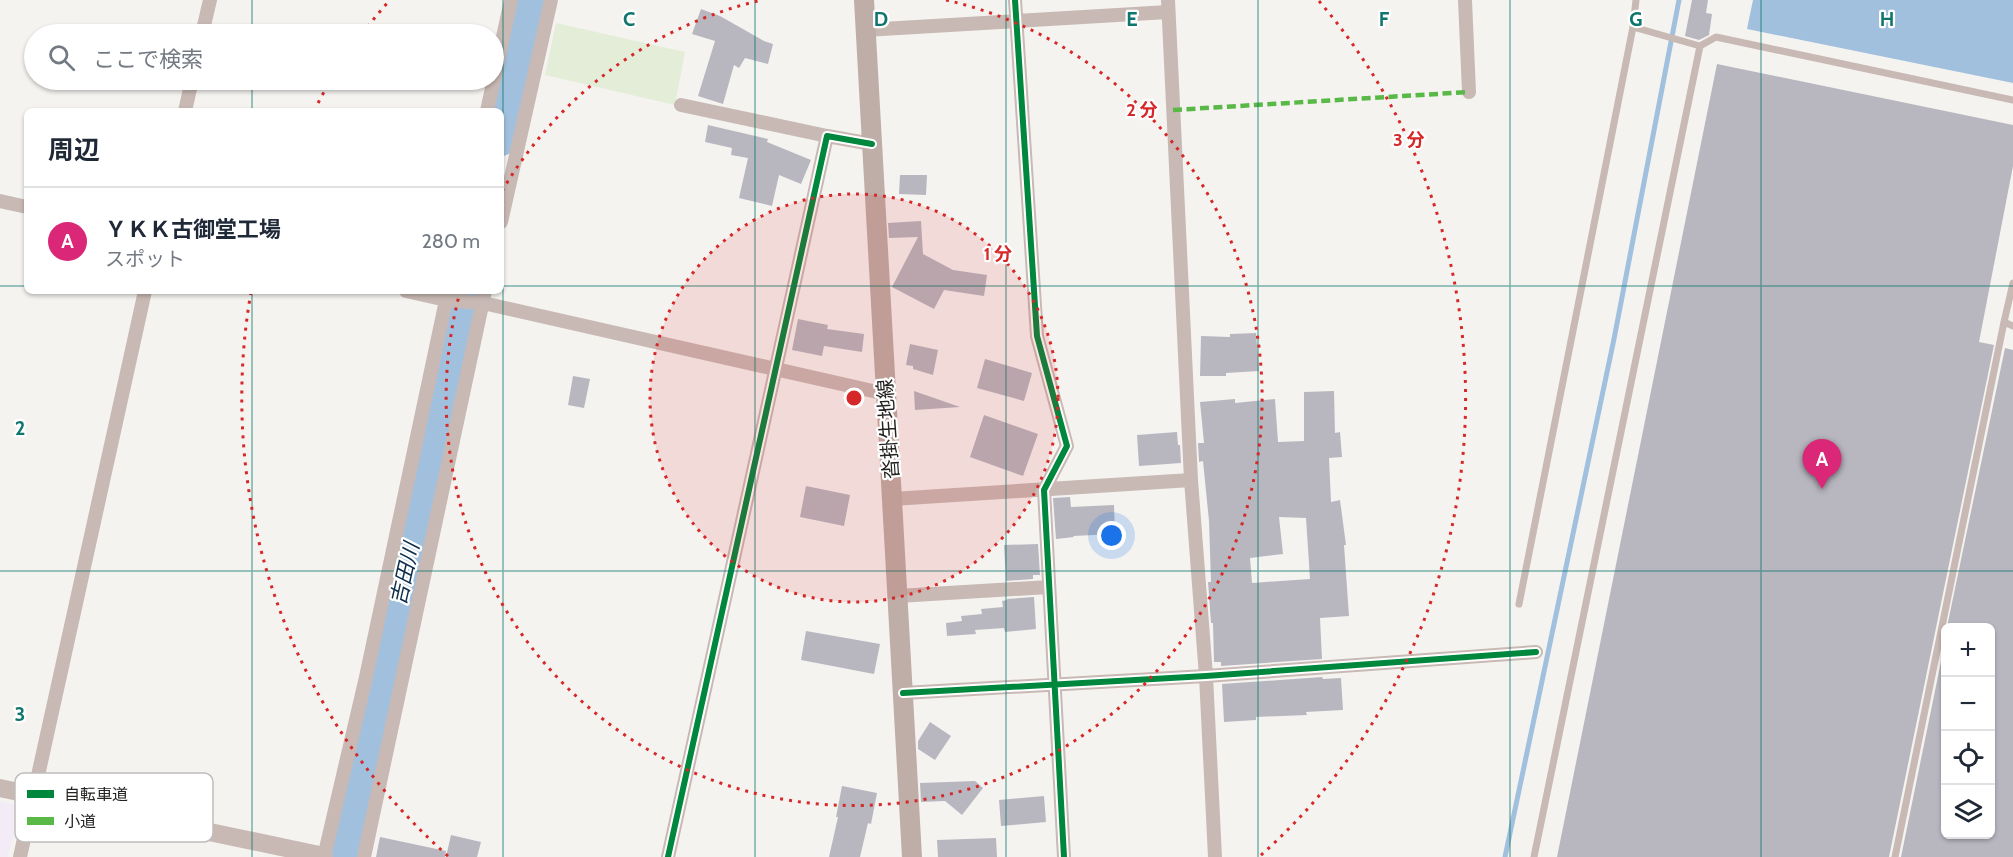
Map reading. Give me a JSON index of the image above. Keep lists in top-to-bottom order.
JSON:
{
  "streets": {
    "main road": ["沓掛生地線"]
  },
  "water": ["吉田川"],
  "legend": ["自転車道", "小道"],
  "page": {
    "search": "ここで検索",
    "heading": "周辺",
    "list": [
      {
        "mark": "A",
        "name": "ＹＫＫ古御堂工場",
        "note": "スポット",
        "value": "280 m"
      }
    ],
    "pins": "A",
    "map_buttons": ["+", "−"]
  },
  "grid": {
    "columns": [
      "C",
      "D",
      "E",
      "F",
      "G",
      "H"
    ],
    "rows": ["2", "3"]
  },
  "rings": ["2 分", "3 分", "1 分"]
}
